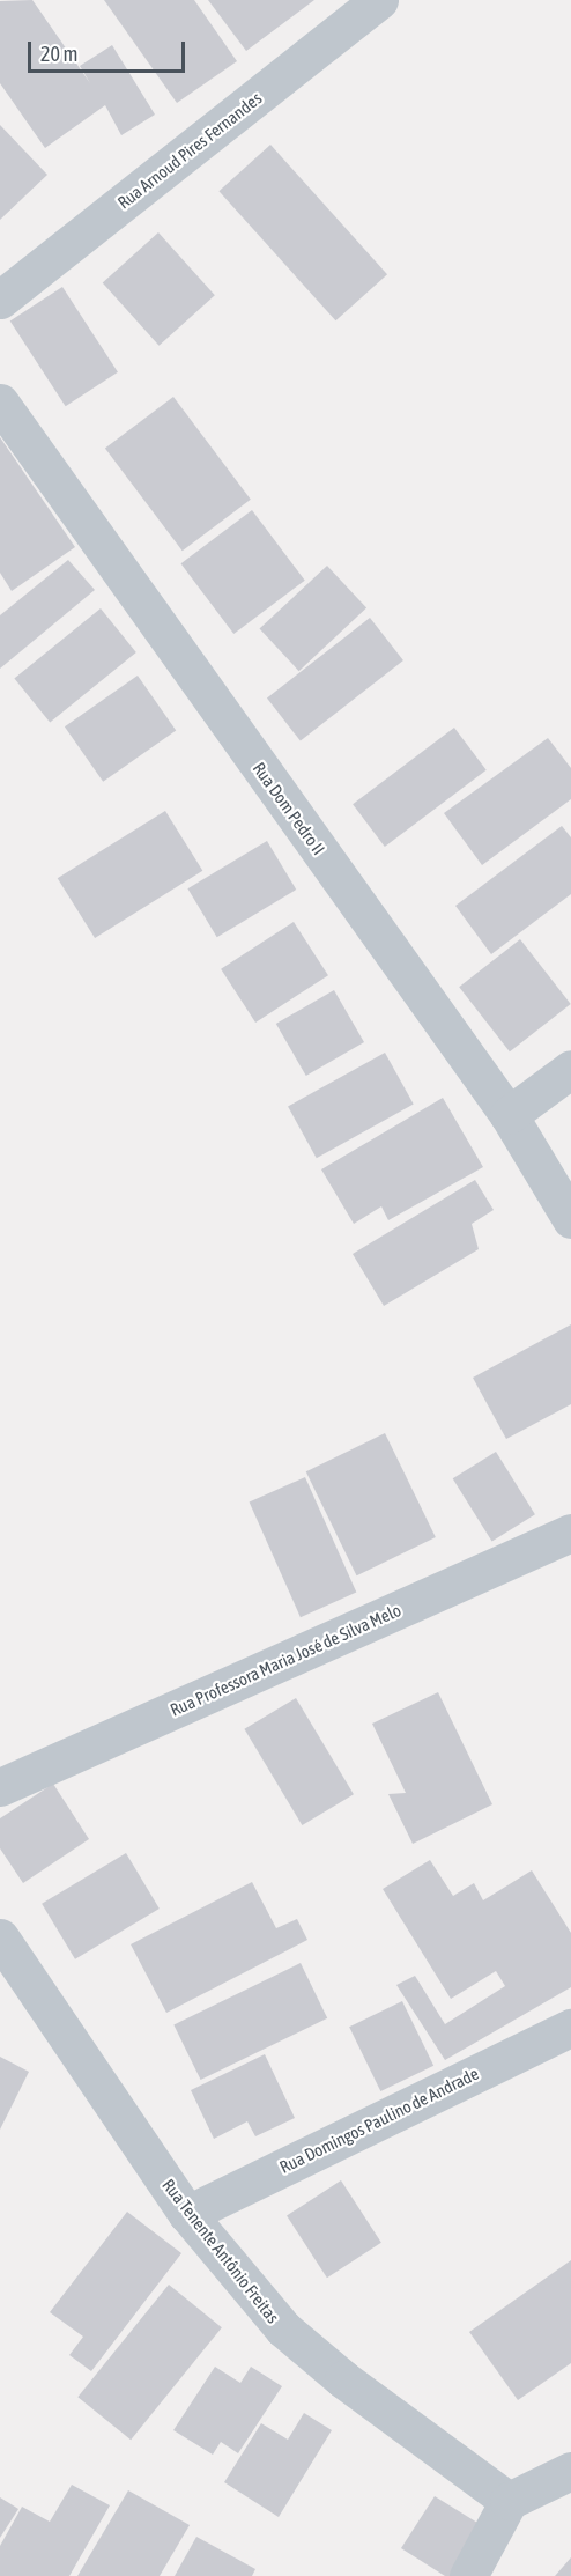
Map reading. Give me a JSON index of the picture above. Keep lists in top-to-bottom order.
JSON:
{
  "streets": {
    "street": [
      "Rua Arnoud Pires Fernandes",
      "Rua Dom Pedro II",
      "Rua Professora Maria José de Silva Melo",
      "Rua Domingos Paulino de Andrade",
      "Rua Tenente Antônio Freitas"
    ]
  },
  "crossings": [
    ["Rua Domingos Paulino de Andrade", "Rua Tenente Antônio Freitas"]
  ],
  "scale_bar": "20 m"
}
